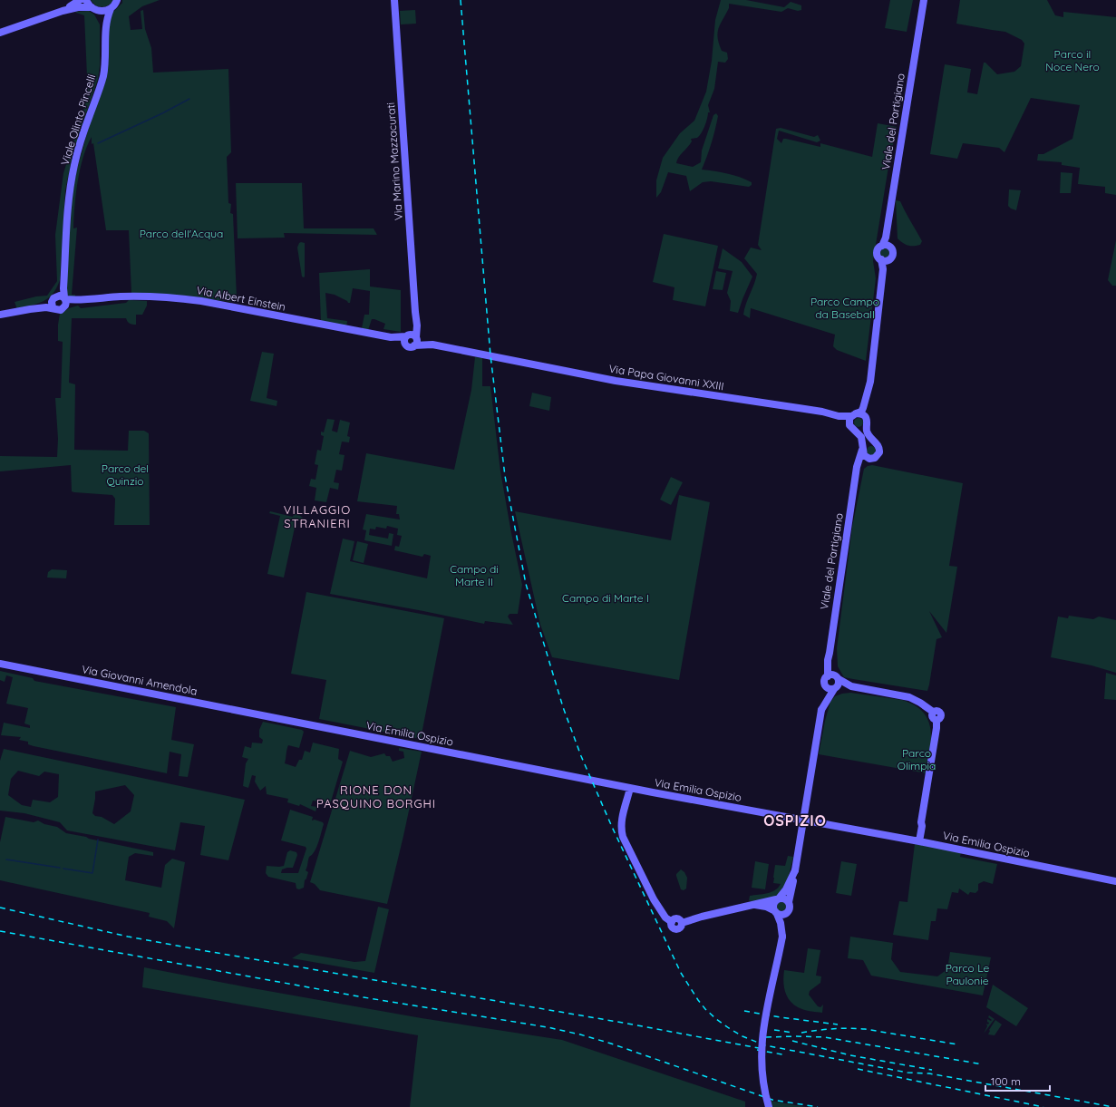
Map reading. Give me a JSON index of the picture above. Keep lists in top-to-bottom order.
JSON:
{
  "streets": {
    "main road": [
      "Viale Olinto Pincelli",
      "Viale del Partigiano",
      "Via Marino Mazzacurati",
      "Via Albert Einstein",
      "Via Papa Giovanni XXIII",
      "Via Giovanni Amendola",
      "Via Emilia Ospizio"
    ]
  },
  "crossings": [
    ["Viale Olinto Pincelli", "Via Albert Einstein"],
    ["Via Marino Mazzacurati", "Via Albert Einstein"],
    ["Via Albert Einstein", "Via Papa Giovanni XXIII"],
    ["Via Giovanni Amendola", "Via Emilia Ospizio"]
  ],
  "districts": ["VILLAGGIO STRANIERI", "RIONE DON PASQUINO BORGHI", "OSPIZIO"],
  "parks": [
    "Parco il Noce Nero",
    "Parco dell'Acqua",
    "Parco Campo da Baseball",
    "Parco del Quinzio",
    "Campo di Marte II",
    "Campo di Marte I",
    "Parco Olimpia",
    "Parco Le Paulonie"
  ],
  "scale_bar": "100 m"
}
